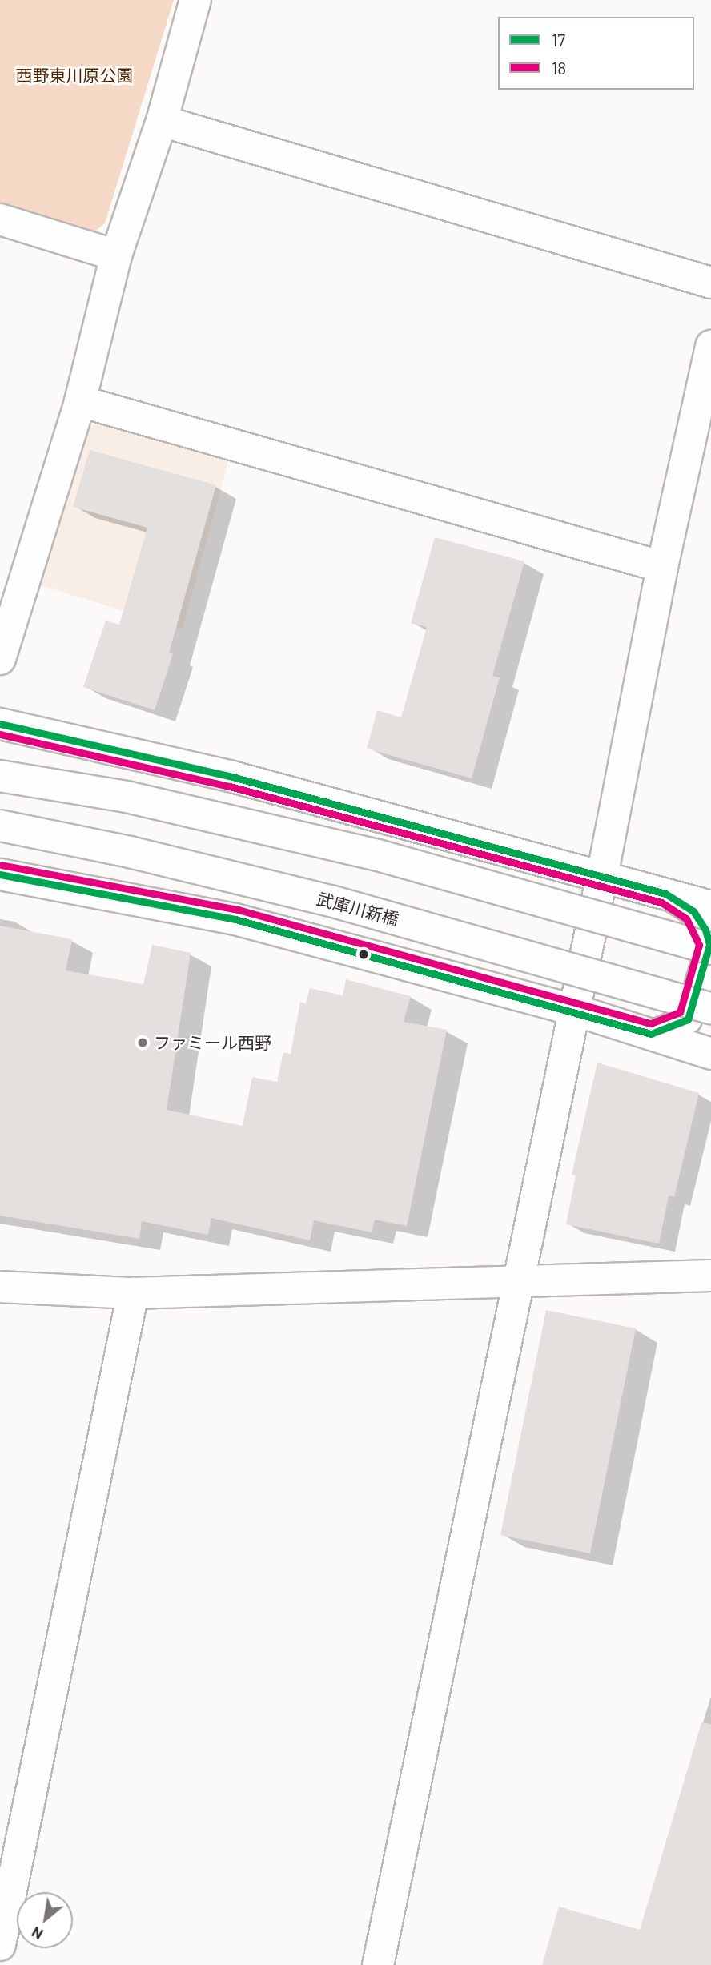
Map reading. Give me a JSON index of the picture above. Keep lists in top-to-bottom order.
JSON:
{
  "streets": {
    "street": ["武庫川新橋"]
  },
  "parks": ["西野東川原公園"],
  "places": ["ファミール西野"],
  "lines": ["transit line 17", "transit line 18"],
  "legend": ["17", "18"],
  "north": "bottom left"
}
